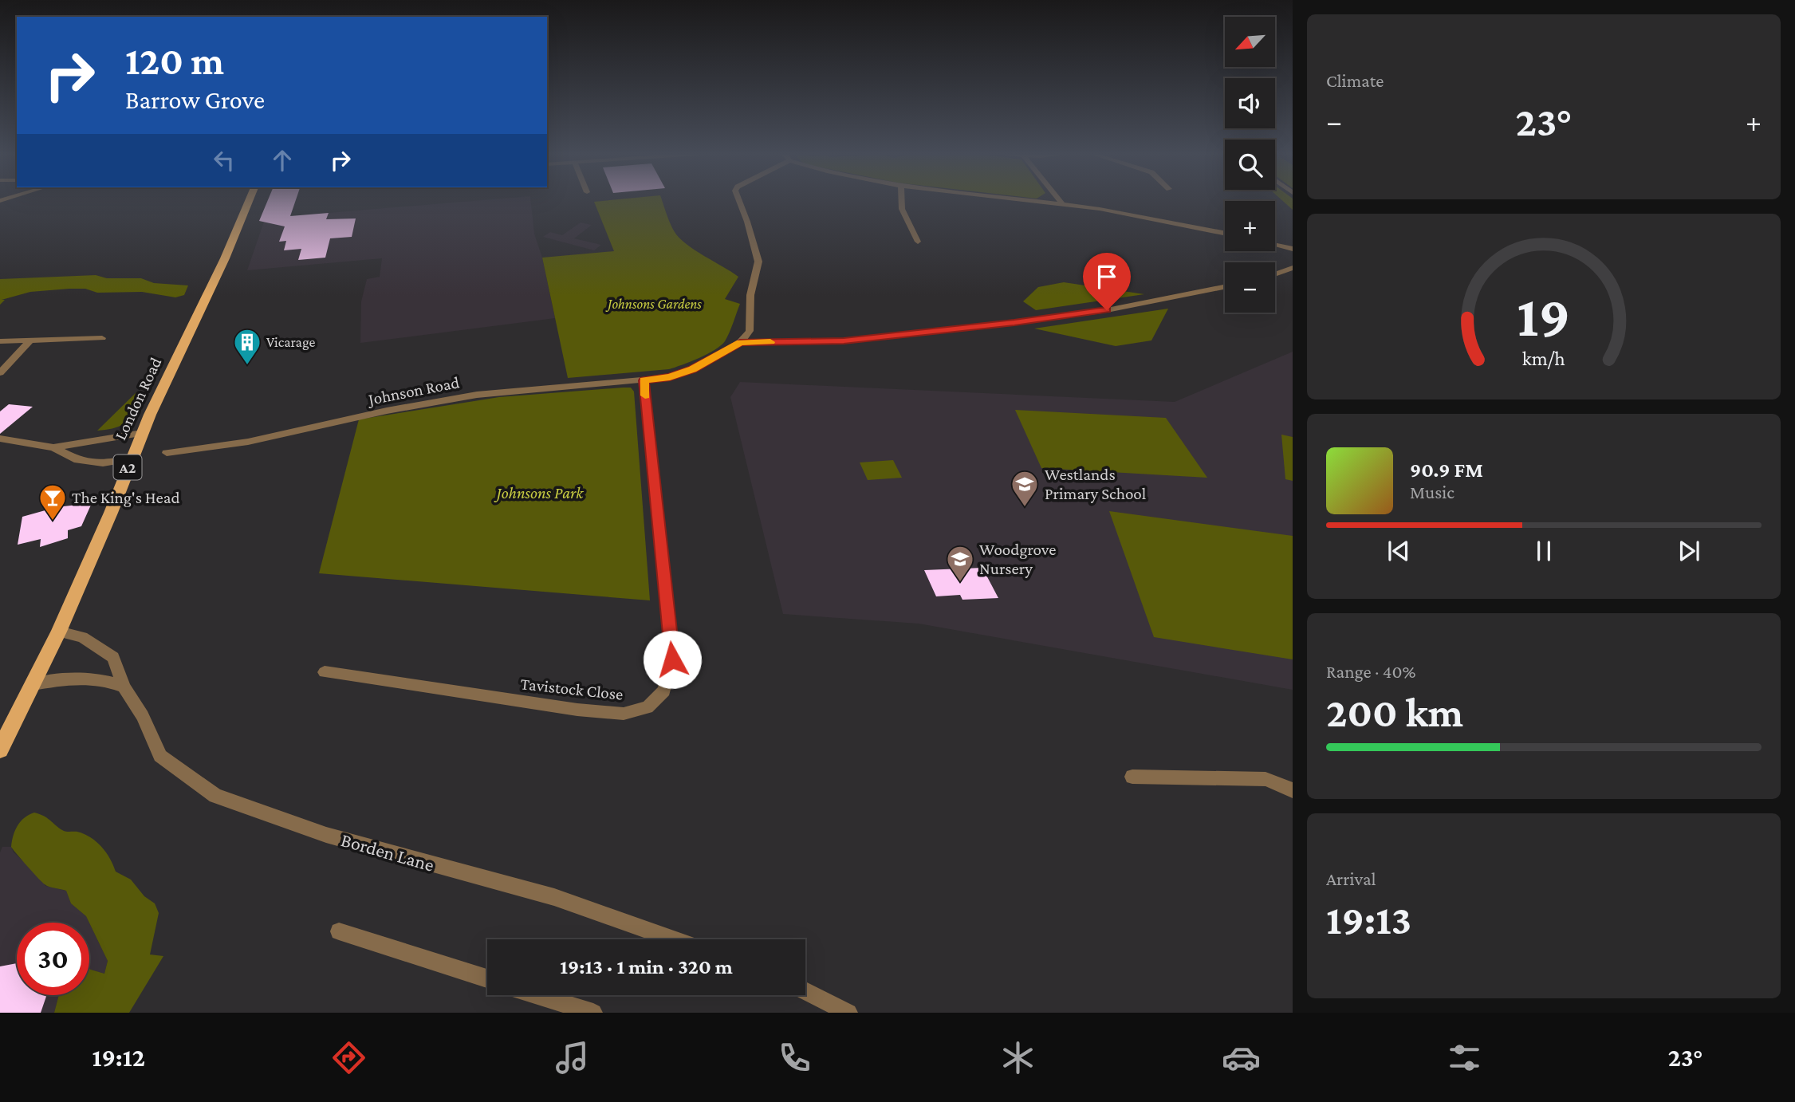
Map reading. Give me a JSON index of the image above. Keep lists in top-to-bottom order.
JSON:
{
  "streets": {
    "main road": ["London Road", "A2"],
    "street": ["Johnson Road", "Tavistock Close", "Borden Lane"]
  },
  "crossings": [
    ["Johnson Road", "Tavistock Close"],
    ["London Road", "Borden Lane"]
  ],
  "parks": ["Johnsons Gardens", "Johnsons Park"],
  "places": {
    "building": ["Vicarage"],
    "school or university": ["Westlands Primary School", "Woodgrove Nursery"],
    "bar": ["The King's Head"]
  },
  "north": "bottom left",
  "page": {
    "tile": [
      "Climate",
      ["Range · 40%", "200 km"],
      ["Arrival", "19:13"]
    ],
    "map_buttons": ["+", "−"],
    "turn": ["120 m", "Barrow Grove"],
    "heat": ["−", "23°", "+"],
    "song": ["90.9 FM", "Music"],
    "limit": "30",
    "trip": "19:13 · 1 min · 320 m",
    "tabs": ["19:12", "23°"],
    "gauge": ["19", "km/h"]
  }
}
